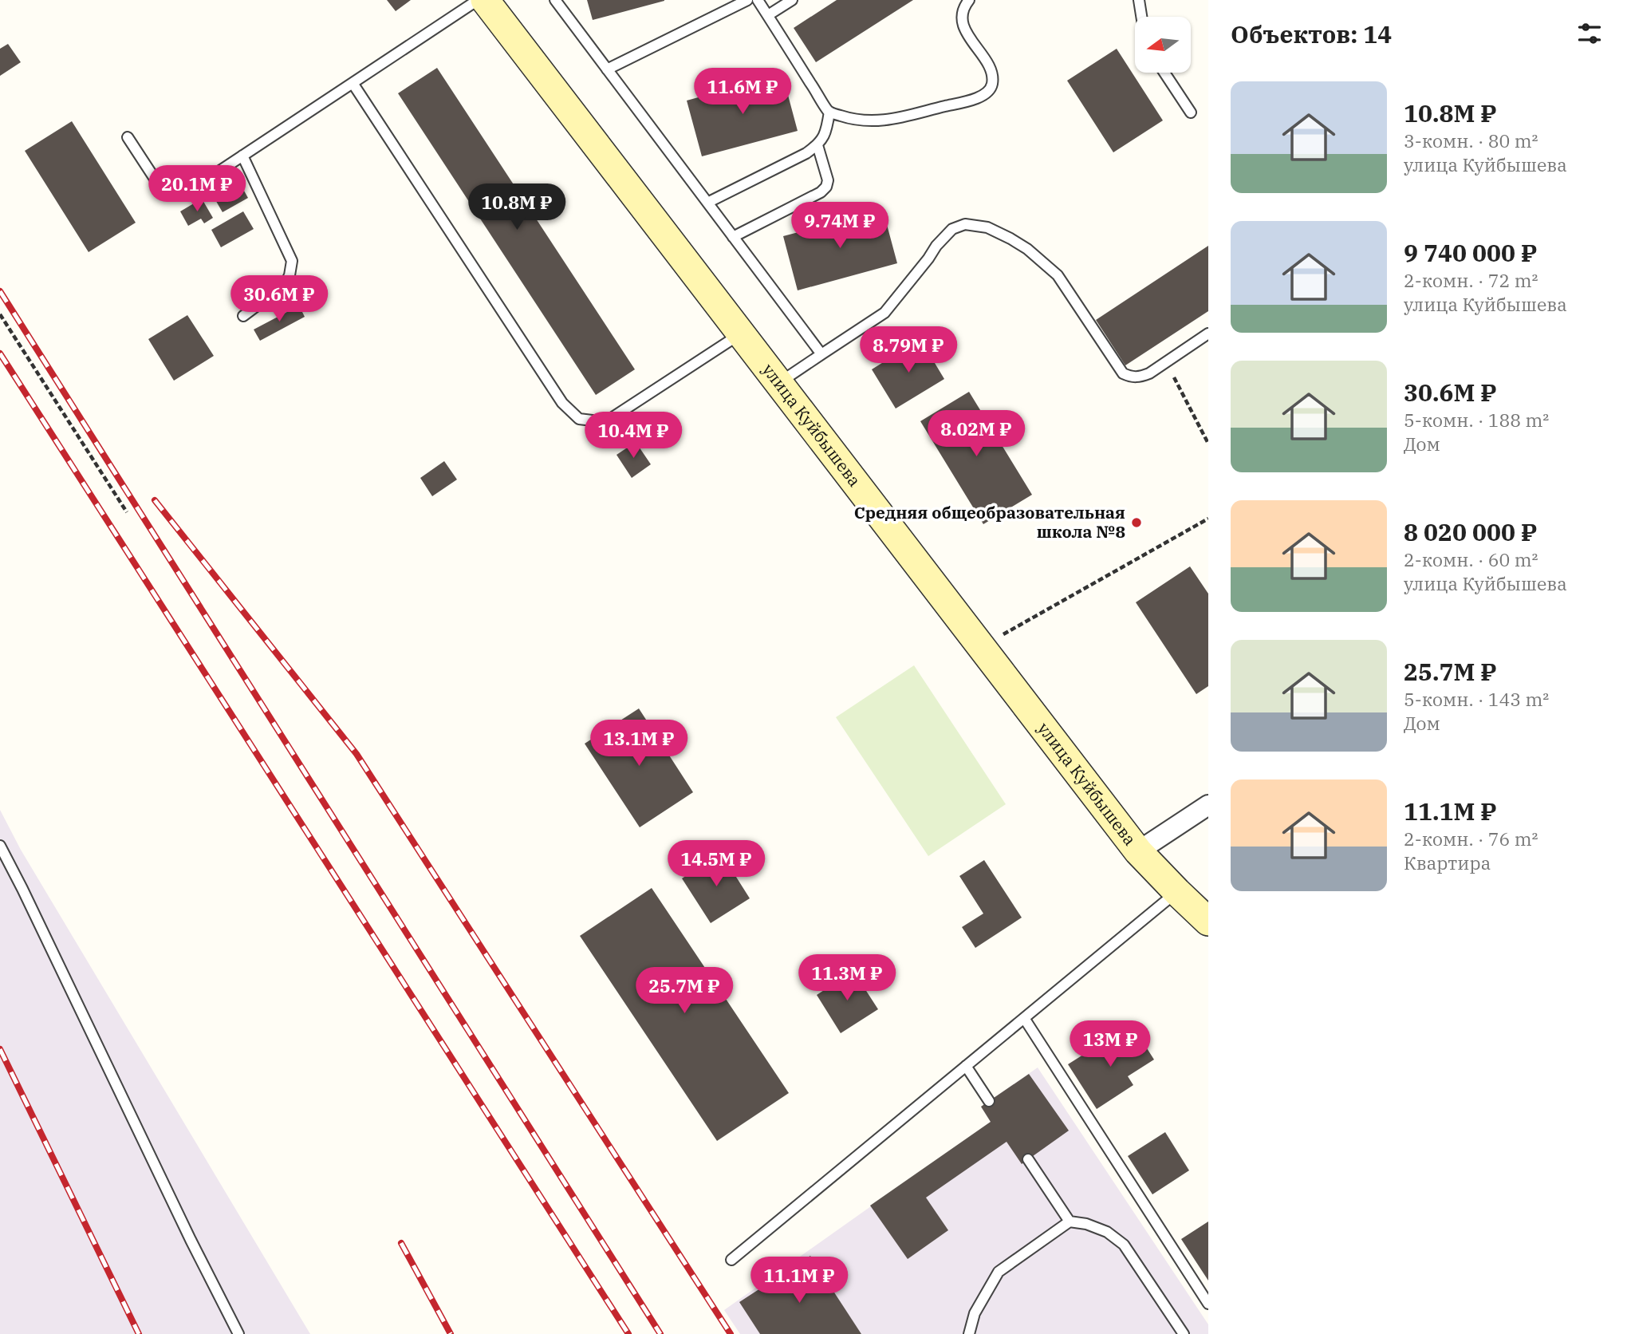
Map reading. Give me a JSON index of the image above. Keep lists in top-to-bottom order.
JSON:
{
  "streets": {
    "street": ["улица Куйбышева"]
  },
  "places": ["Средняя общеобразовательная школа №8"],
  "north": "left",
  "page": {
    "heading": "Объектов: 14",
    "list": [
      {
        "name": "10.8M ₽",
        "note": "3-комн. · 80 m² · улица Куйбышева"
      },
      {
        "name": "9 740 000 ₽",
        "note": "2-комн. · 72 m² · улица Куйбышева"
      },
      {
        "name": "30.6M ₽",
        "note": "5-комн. · 188 m² · Дом"
      },
      {
        "name": "8 020 000 ₽",
        "note": "2-комн. · 60 m² · улица Куйбышева"
      },
      {
        "name": "25.7M ₽",
        "note": "5-комн. · 143 m² · Дом"
      },
      {
        "name": "11.1M ₽",
        "note": "2-комн. · 76 m² · Квартира"
      }
    ],
    "price": [
      "11.6M ₽",
      "20.1M ₽",
      "10.8M ₽",
      "9.74M ₽",
      "30.6M ₽",
      "8.79M ₽",
      "8.02M ₽",
      "10.4M ₽",
      "13.1M ₽",
      "14.5M ₽",
      "11.3M ₽",
      "25.7M ₽",
      "13M ₽",
      "11.1M ₽"
    ]
  }
}
